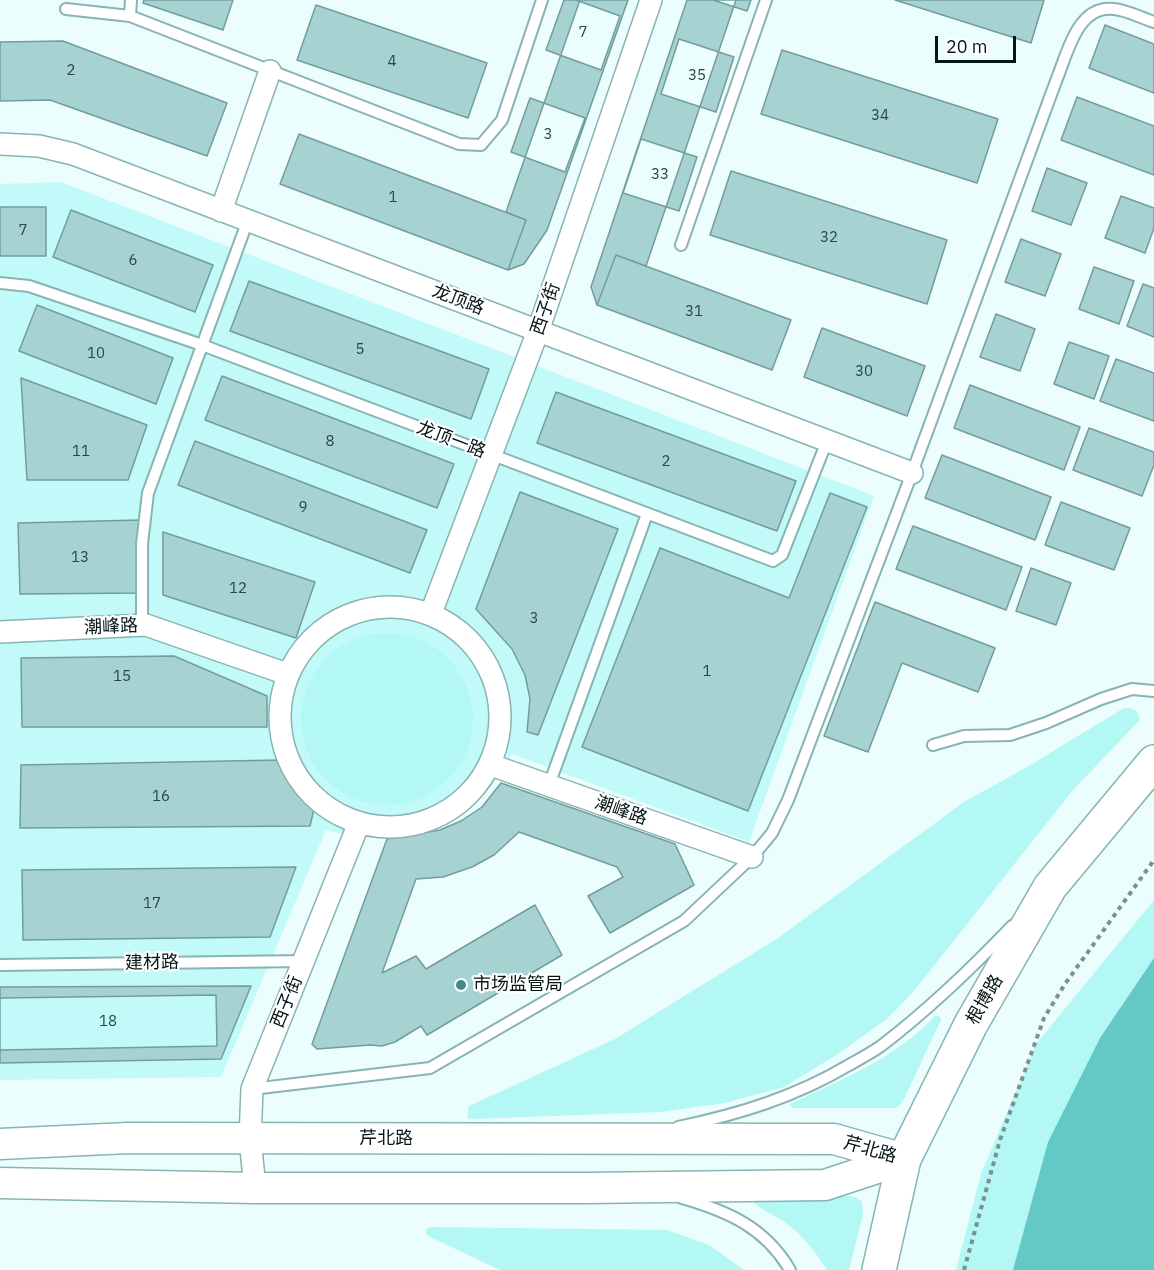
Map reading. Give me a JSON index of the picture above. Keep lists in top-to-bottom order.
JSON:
{
  "streets": {
    "highway": ["根博路"],
    "main road": ["芹北路"],
    "street": ["龙顶路", "西子街", "潮峰路"],
    "lane": ["龙顶一路", "建材路"]
  },
  "crossings": [
    ["龙顶路", "西子街"],
    ["龙顶路", "龙顶一路"],
    ["西子街", "龙顶一路"],
    ["西子街", "建材路"],
    ["西子街", "芹北路"],
    ["根博路", "芹北路"]
  ],
  "places": ["市场监管局"],
  "house_numbers": [
    "7",
    "4",
    "2",
    "35",
    "34",
    "3",
    "33",
    "1",
    "7",
    "32",
    "6",
    "31",
    "5",
    "10",
    "30",
    "8",
    "11",
    "2",
    "9",
    "13",
    "12",
    "3",
    "1",
    "15",
    "16",
    "17",
    "18"
  ],
  "scale_bar": "20 m"
}
